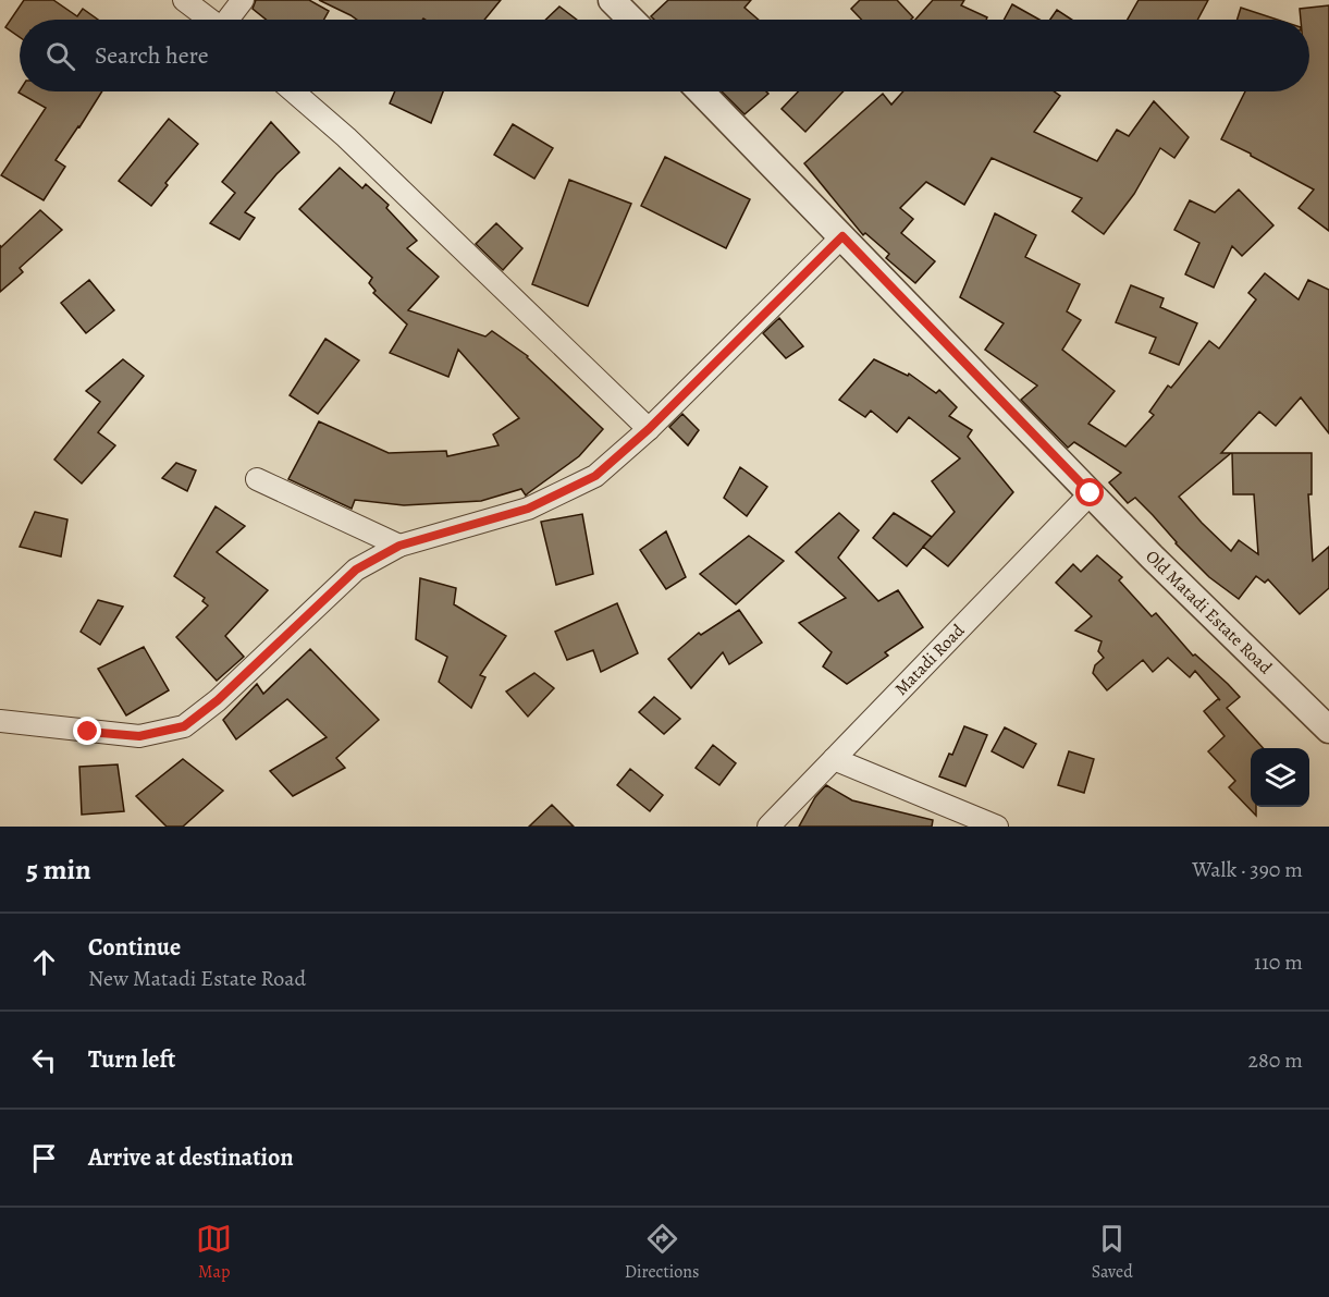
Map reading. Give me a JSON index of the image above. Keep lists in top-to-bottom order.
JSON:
{
  "streets": {
    "street": ["Old Matadi Estate Road", "Matadi Road"]
  },
  "crossings": [
    ["Old Matadi Estate Road", "Matadi Road"]
  ],
  "page": {
    "search": "Search here",
    "heading": ["5 min", "Walk · 390 m"],
    "list": [
      ["Continue", "New Matadi Estate Road", "110 m"],
      ["Turn left", "280 m"],
      "Arrive at destination"
    ],
    "nav": ["Map", "Directions", "Saved"]
  }
}
